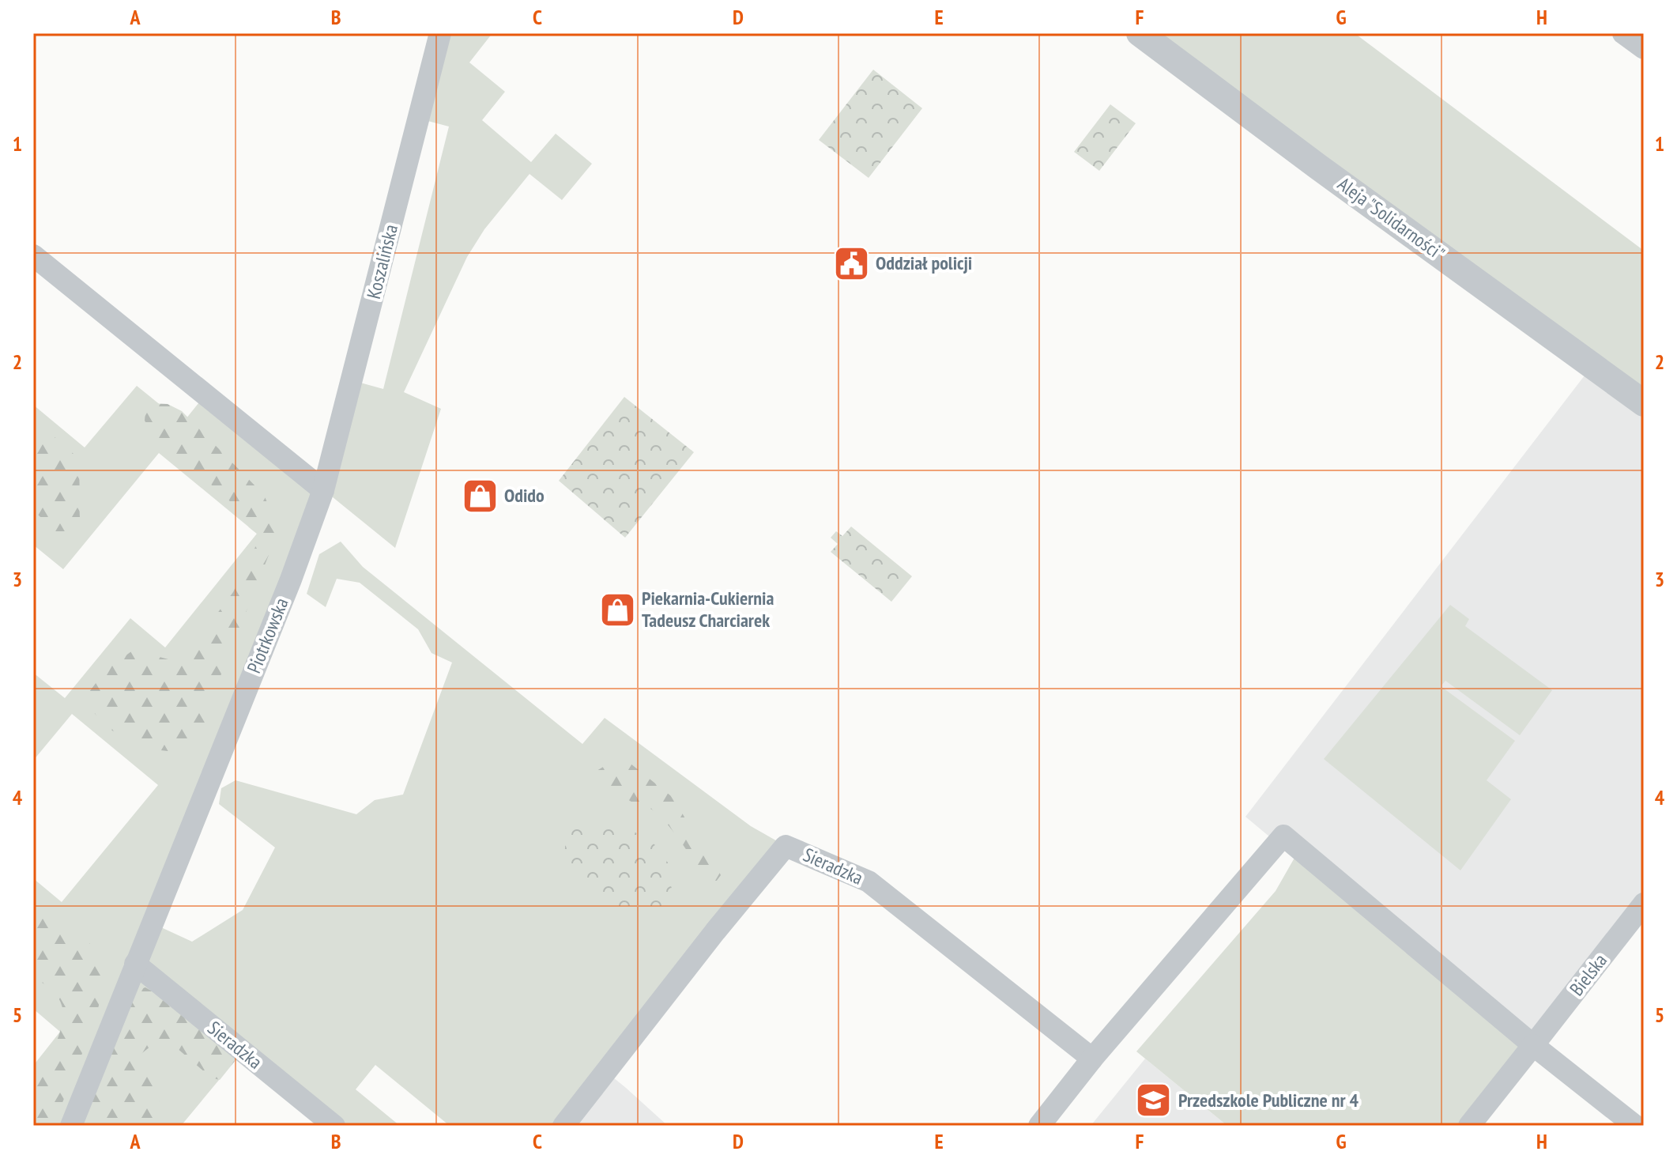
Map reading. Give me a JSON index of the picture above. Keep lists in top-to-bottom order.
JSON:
{
  "streets": {
    "street": [
      "Aleja \"Solidarności\"",
      "Koszalińska",
      "Piotrkowska",
      "Sieradzka",
      "Bielska"
    ]
  },
  "crossings": [
    ["Koszalińska", "Piotrkowska"],
    ["Piotrkowska", "Sieradzka"]
  ],
  "places": {
    "public building": ["Oddział policji"],
    "shop": ["Odido", "Piekarnia-Cukiernia Tadeusz Charciarek"],
    "school or university": ["Przedszkole Publiczne nr 4"]
  },
  "grid": {
    "columns": [
      "A",
      "B",
      "C",
      "D",
      "E",
      "F",
      "G",
      "H"
    ],
    "rows": [
      "1",
      "2",
      "3",
      "4",
      "5"
    ]
  }
}
